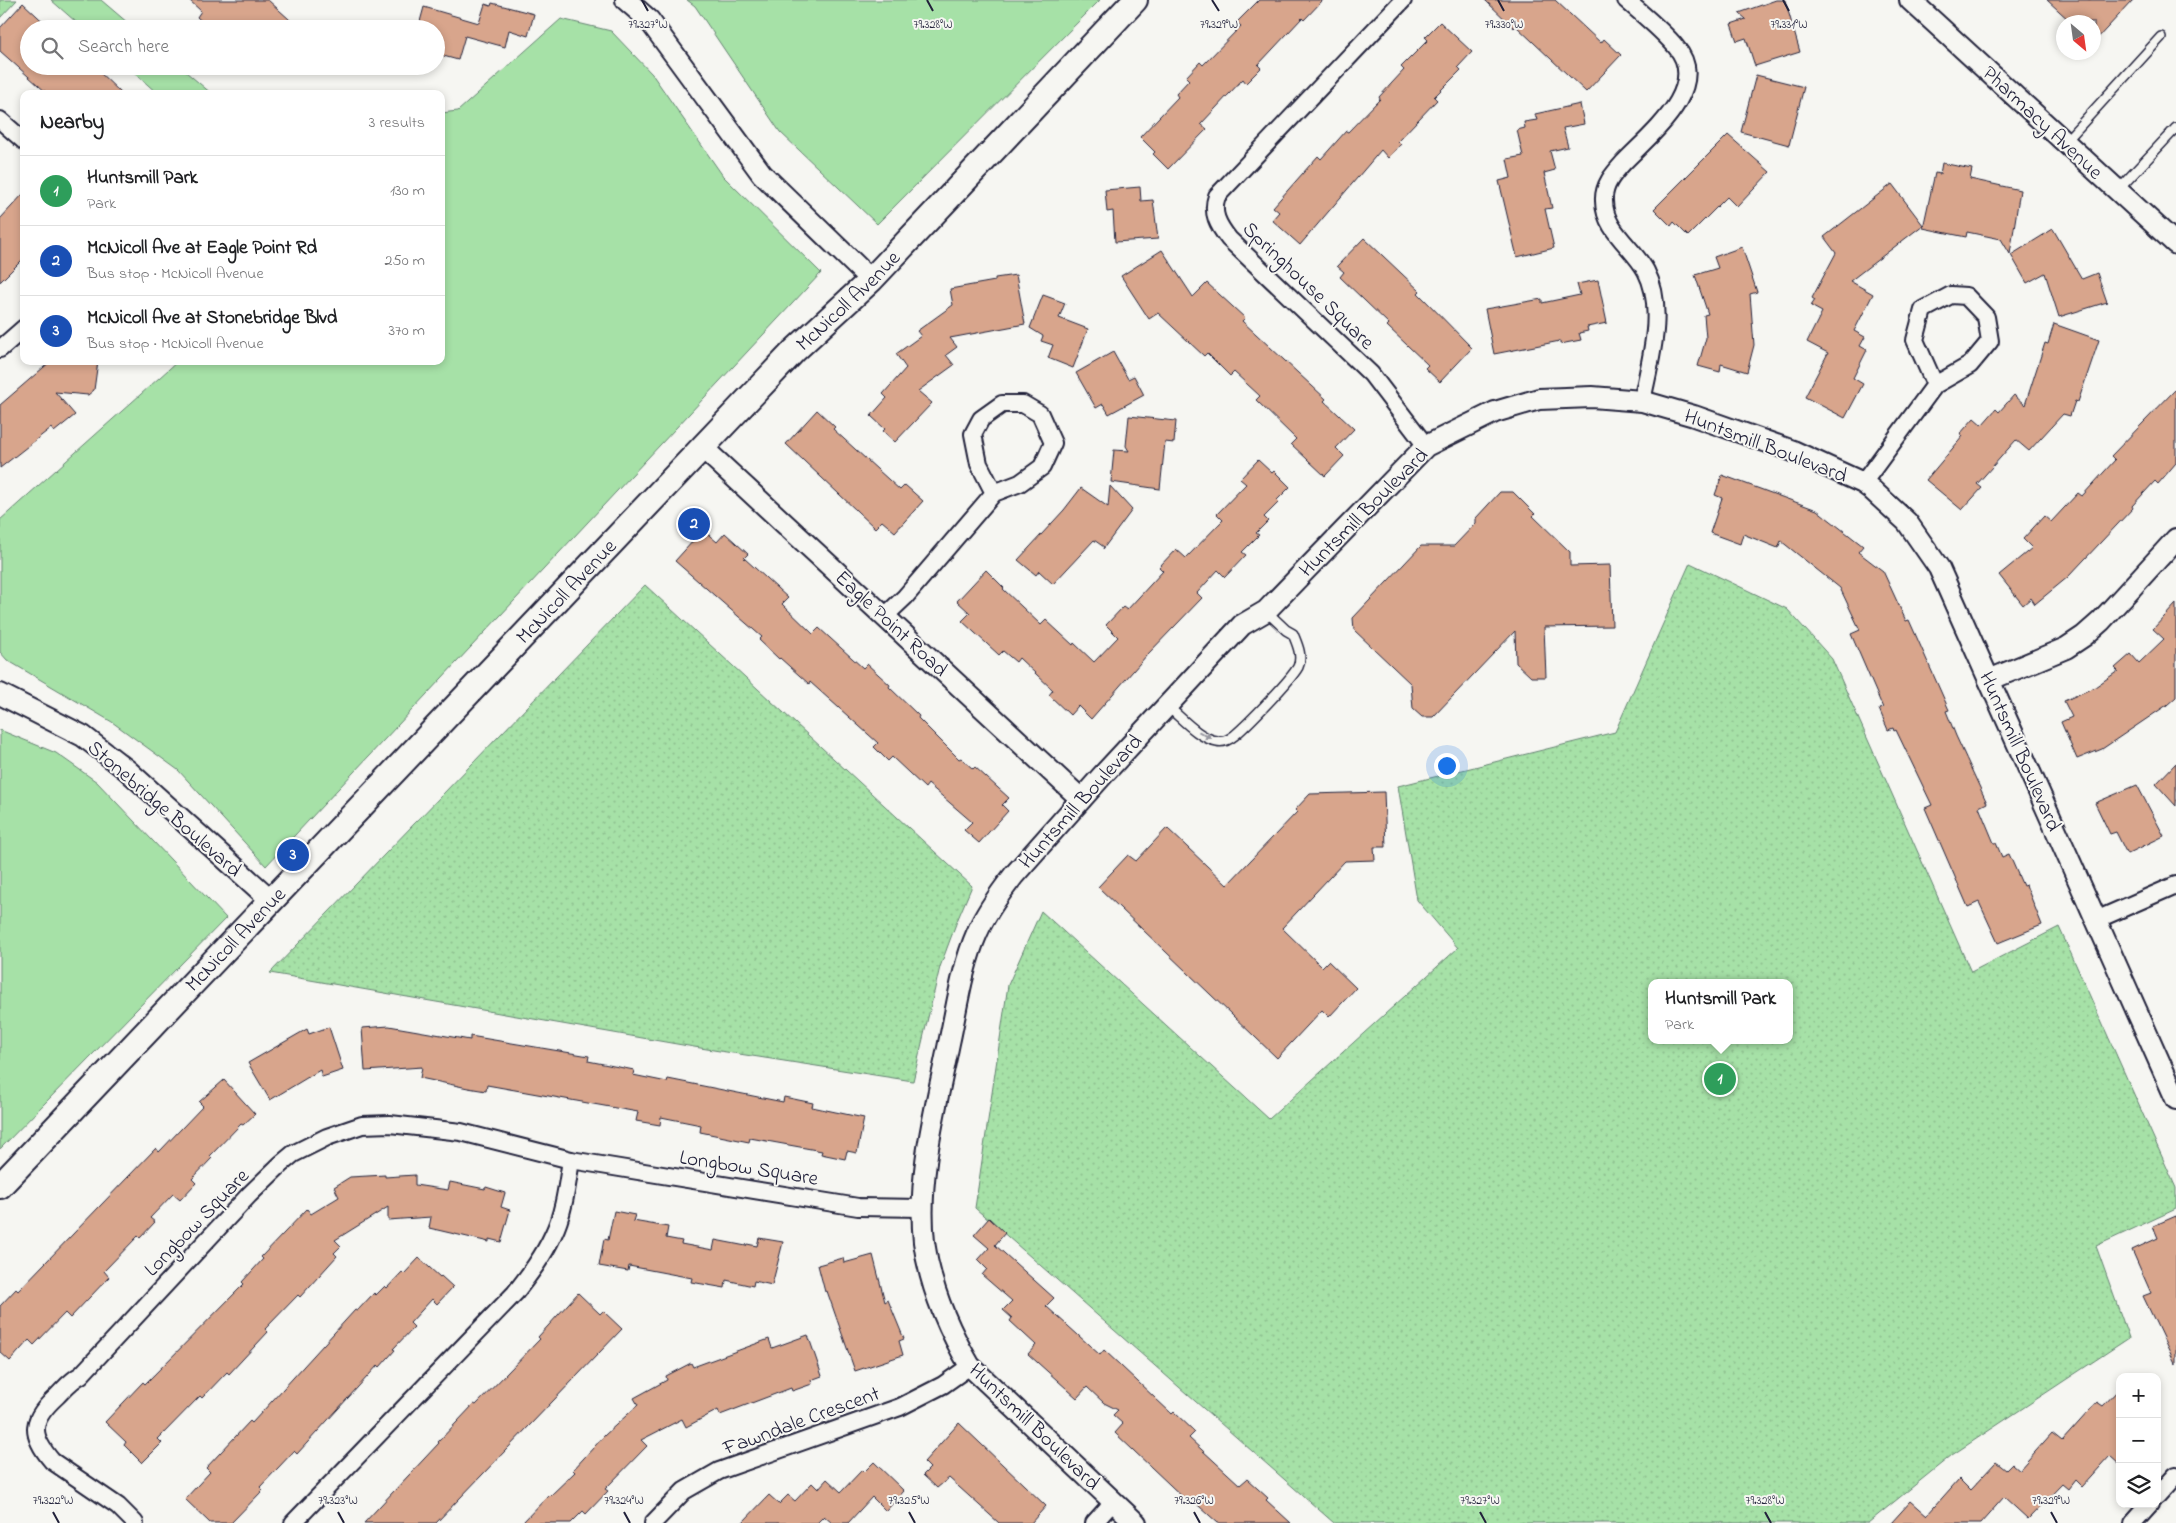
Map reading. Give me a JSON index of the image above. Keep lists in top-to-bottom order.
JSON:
{
  "streets": {
    "main road": ["McNicoll Avenue"],
    "street": [
      "Pharmacy Avenue",
      "Springhouse Square",
      "Huntsmill Boulevard",
      "Eagle Point Road",
      "Stonebridge Boulevard",
      "Longbow Square",
      "Fawndale Crescent"
    ]
  },
  "crossings": [
    ["Springhouse Square", "Huntsmill Boulevard"],
    ["McNicoll Avenue", "Eagle Point Road"],
    ["McNicoll Avenue", "Stonebridge Boulevard"],
    ["Huntsmill Boulevard", "Eagle Point Road"],
    ["Huntsmill Boulevard", "Longbow Square"],
    ["Huntsmill Boulevard", "Fawndale Crescent"]
  ],
  "north": "bottom right",
  "page": {
    "search": "Search here",
    "heading": ["Nearby", "3 results"],
    "list": [
      {
        "mark": "1",
        "name": "Huntsmill Park",
        "note": "Park",
        "value": "130 m"
      },
      {
        "mark": "2",
        "name": "McNicoll Ave at Eagle Point Rd",
        "note": "Bus stop · McNicoll Avenue",
        "value": "250 m"
      },
      {
        "mark": "3",
        "name": "McNicoll Ave at Stonebridge Blvd",
        "note": "Bus stop · McNicoll Avenue",
        "value": "370 m"
      }
    ],
    "pins": ["2", "3", "1"],
    "popup": ["Huntsmill Park", "Park"],
    "map_buttons": ["+", "−"]
  },
  "coordinates": [
    "79.327°W",
    "79.328°W",
    "79.329°W",
    "79.330°W",
    "79.331°W",
    "79.322°W",
    "79.323°W",
    "79.324°W",
    "79.325°W",
    "79.326°W"
  ]
}
